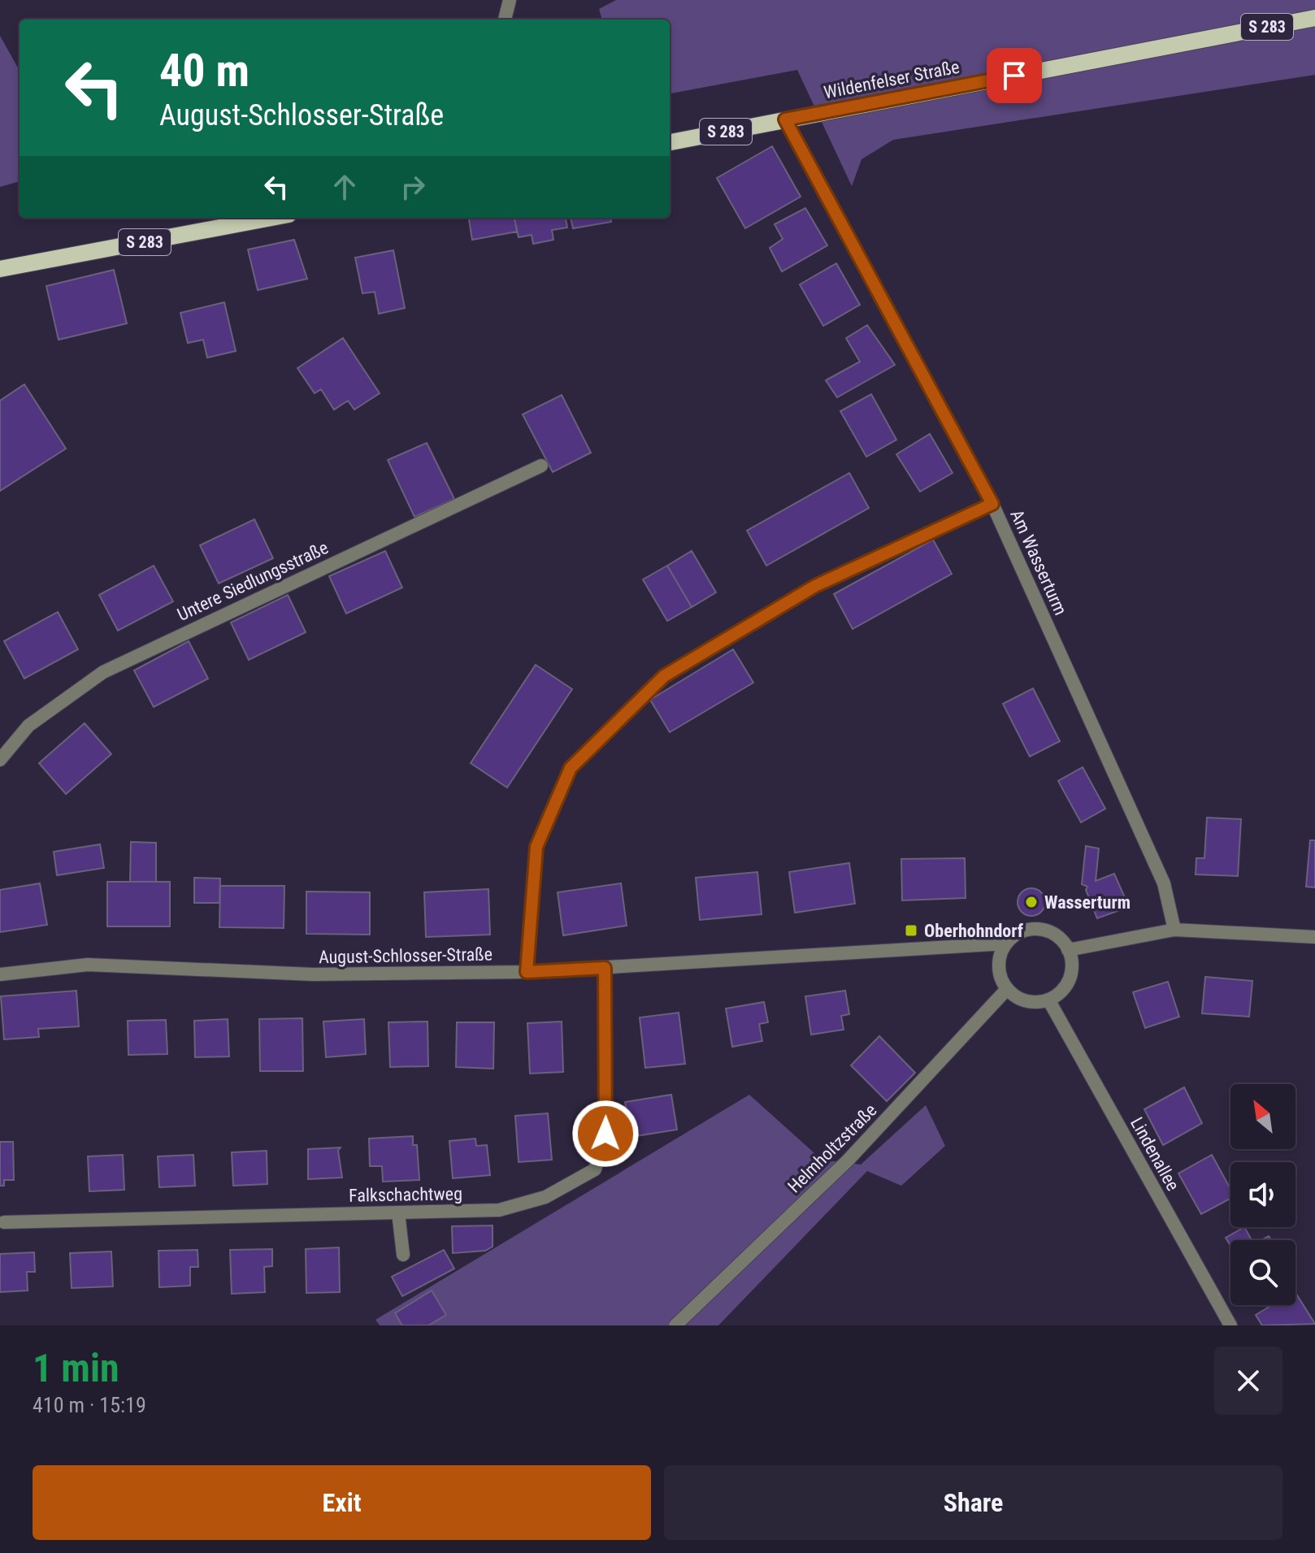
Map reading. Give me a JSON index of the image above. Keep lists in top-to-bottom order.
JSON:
{
  "streets": {
    "main road": ["S 283", "Wildenfelser Straße"],
    "street": [
      "Am Wasserturm",
      "Untere Siedlungsstraße",
      "August-Schlosser-Straße",
      "Helmholtzstraße",
      "Lindenallee",
      "Falkschachtweg"
    ]
  },
  "crossings": [
    ["Wildenfelser Straße", "Am Wasserturm"],
    ["August-Schlosser-Straße", "Helmholtzstraße"],
    ["August-Schlosser-Straße", "Lindenallee"],
    ["August-Schlosser-Straße", "Falkschachtweg"],
    ["Helmholtzstraße", "Lindenallee"]
  ],
  "places": {
    "other": ["Wasserturm"],
    "transit": ["Oberhohndorf"]
  },
  "north": "top left",
  "page": {
    "turn": ["40 m", "August-Schlosser-Straße"],
    "heading": ["1 min", "410 m · 15:19"],
    "buttons": ["Exit", "Share"]
  }
}
